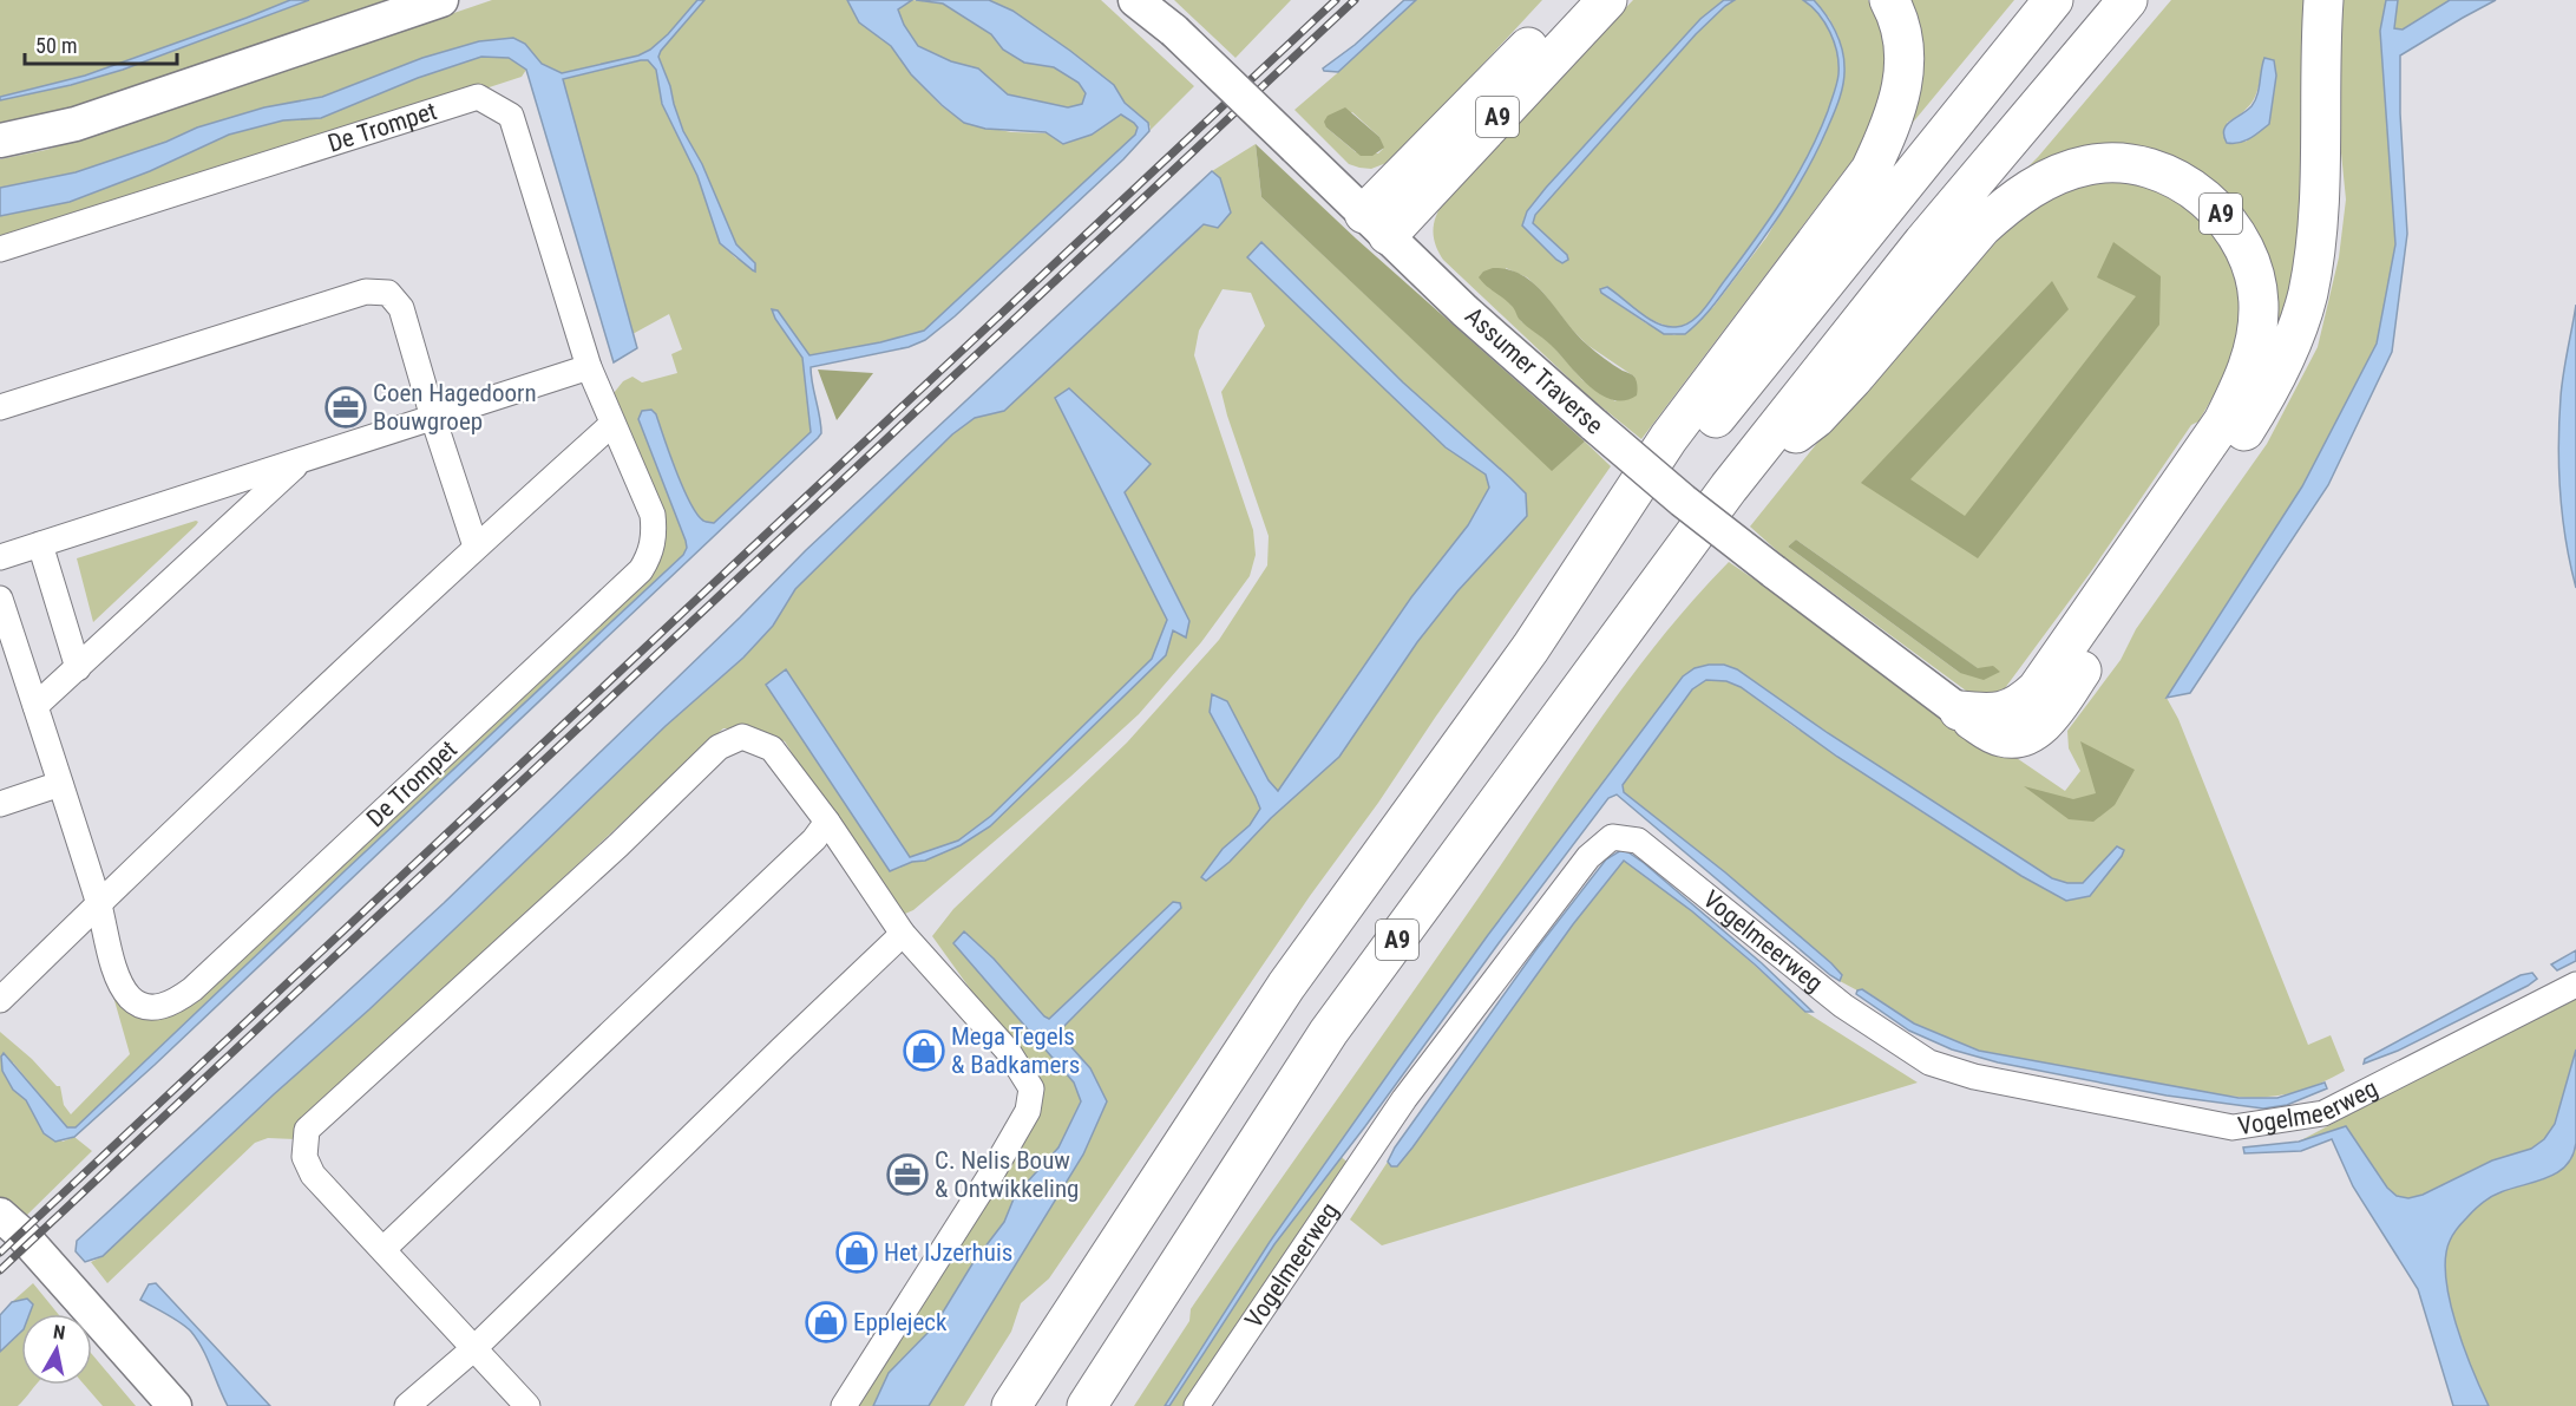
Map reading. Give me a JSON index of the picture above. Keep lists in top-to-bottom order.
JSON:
{
  "streets": {
    "highway": ["A9"],
    "main road": ["Assumer Traverse"],
    "street": ["De Trompet", "Vogelmeerweg"]
  },
  "crossings": [
    ["A9", "Assumer Traverse"]
  ],
  "places": {
    "office": ["Coen Hagedoorn Bouwgroep", "C. Nelis Bouw & Ontwikkeling"],
    "shop": ["Mega Tegels & Badkamers", "Het IJzerhuis", "Epplejeck"]
  },
  "scale_bar": "50 m",
  "north": "top"
}
